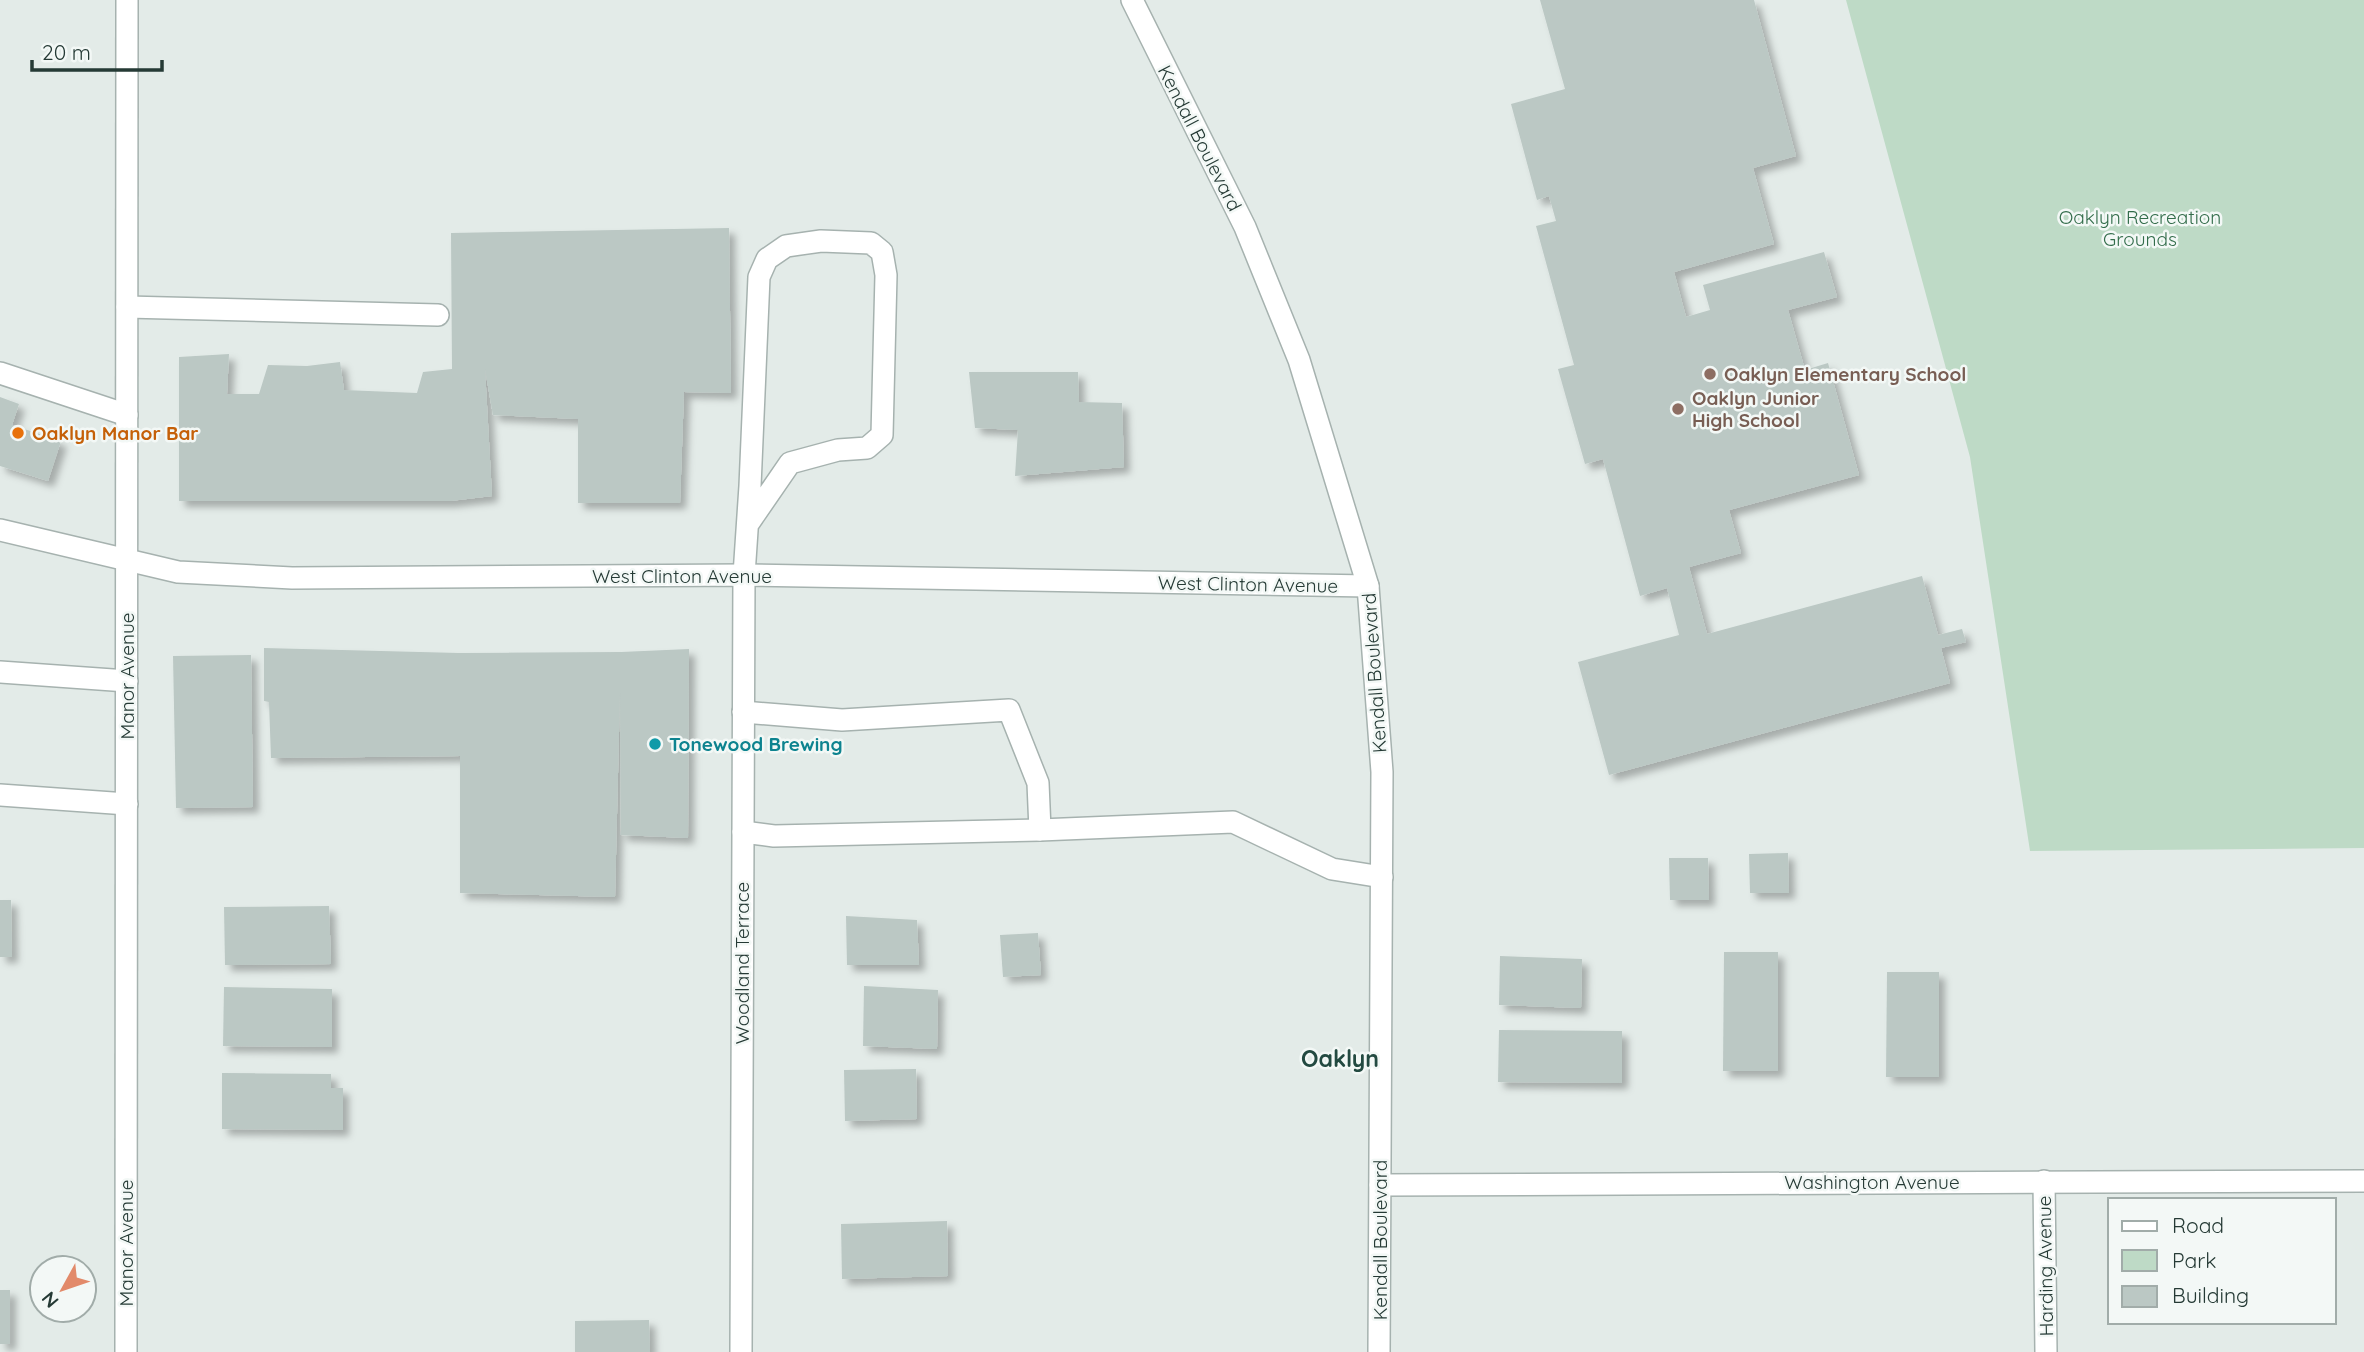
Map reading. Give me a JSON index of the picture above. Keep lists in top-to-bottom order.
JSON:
{
  "streets": {
    "street": [
      "Kendall Boulevard",
      "West Clinton Avenue",
      "Manor Avenue",
      "Woodland Terrace",
      "Washington Avenue",
      "Harding Avenue"
    ]
  },
  "crossings": [
    ["Kendall Boulevard", "West Clinton Avenue"],
    ["Kendall Boulevard", "Washington Avenue"],
    ["West Clinton Avenue", "Manor Avenue"],
    ["West Clinton Avenue", "Woodland Terrace"],
    ["Washington Avenue", "Harding Avenue"]
  ],
  "districts": ["Oaklyn"],
  "parks": ["Oaklyn Recreation Grounds"],
  "places": [
    "Oaklyn Elementary School",
    "Oaklyn Junior High School",
    "Oaklyn Manor Bar",
    "Tonewood Brewing"
  ],
  "legend": ["Road", "Park", "Building"],
  "scale_bar": "20 m",
  "north": "bottom left"
}
